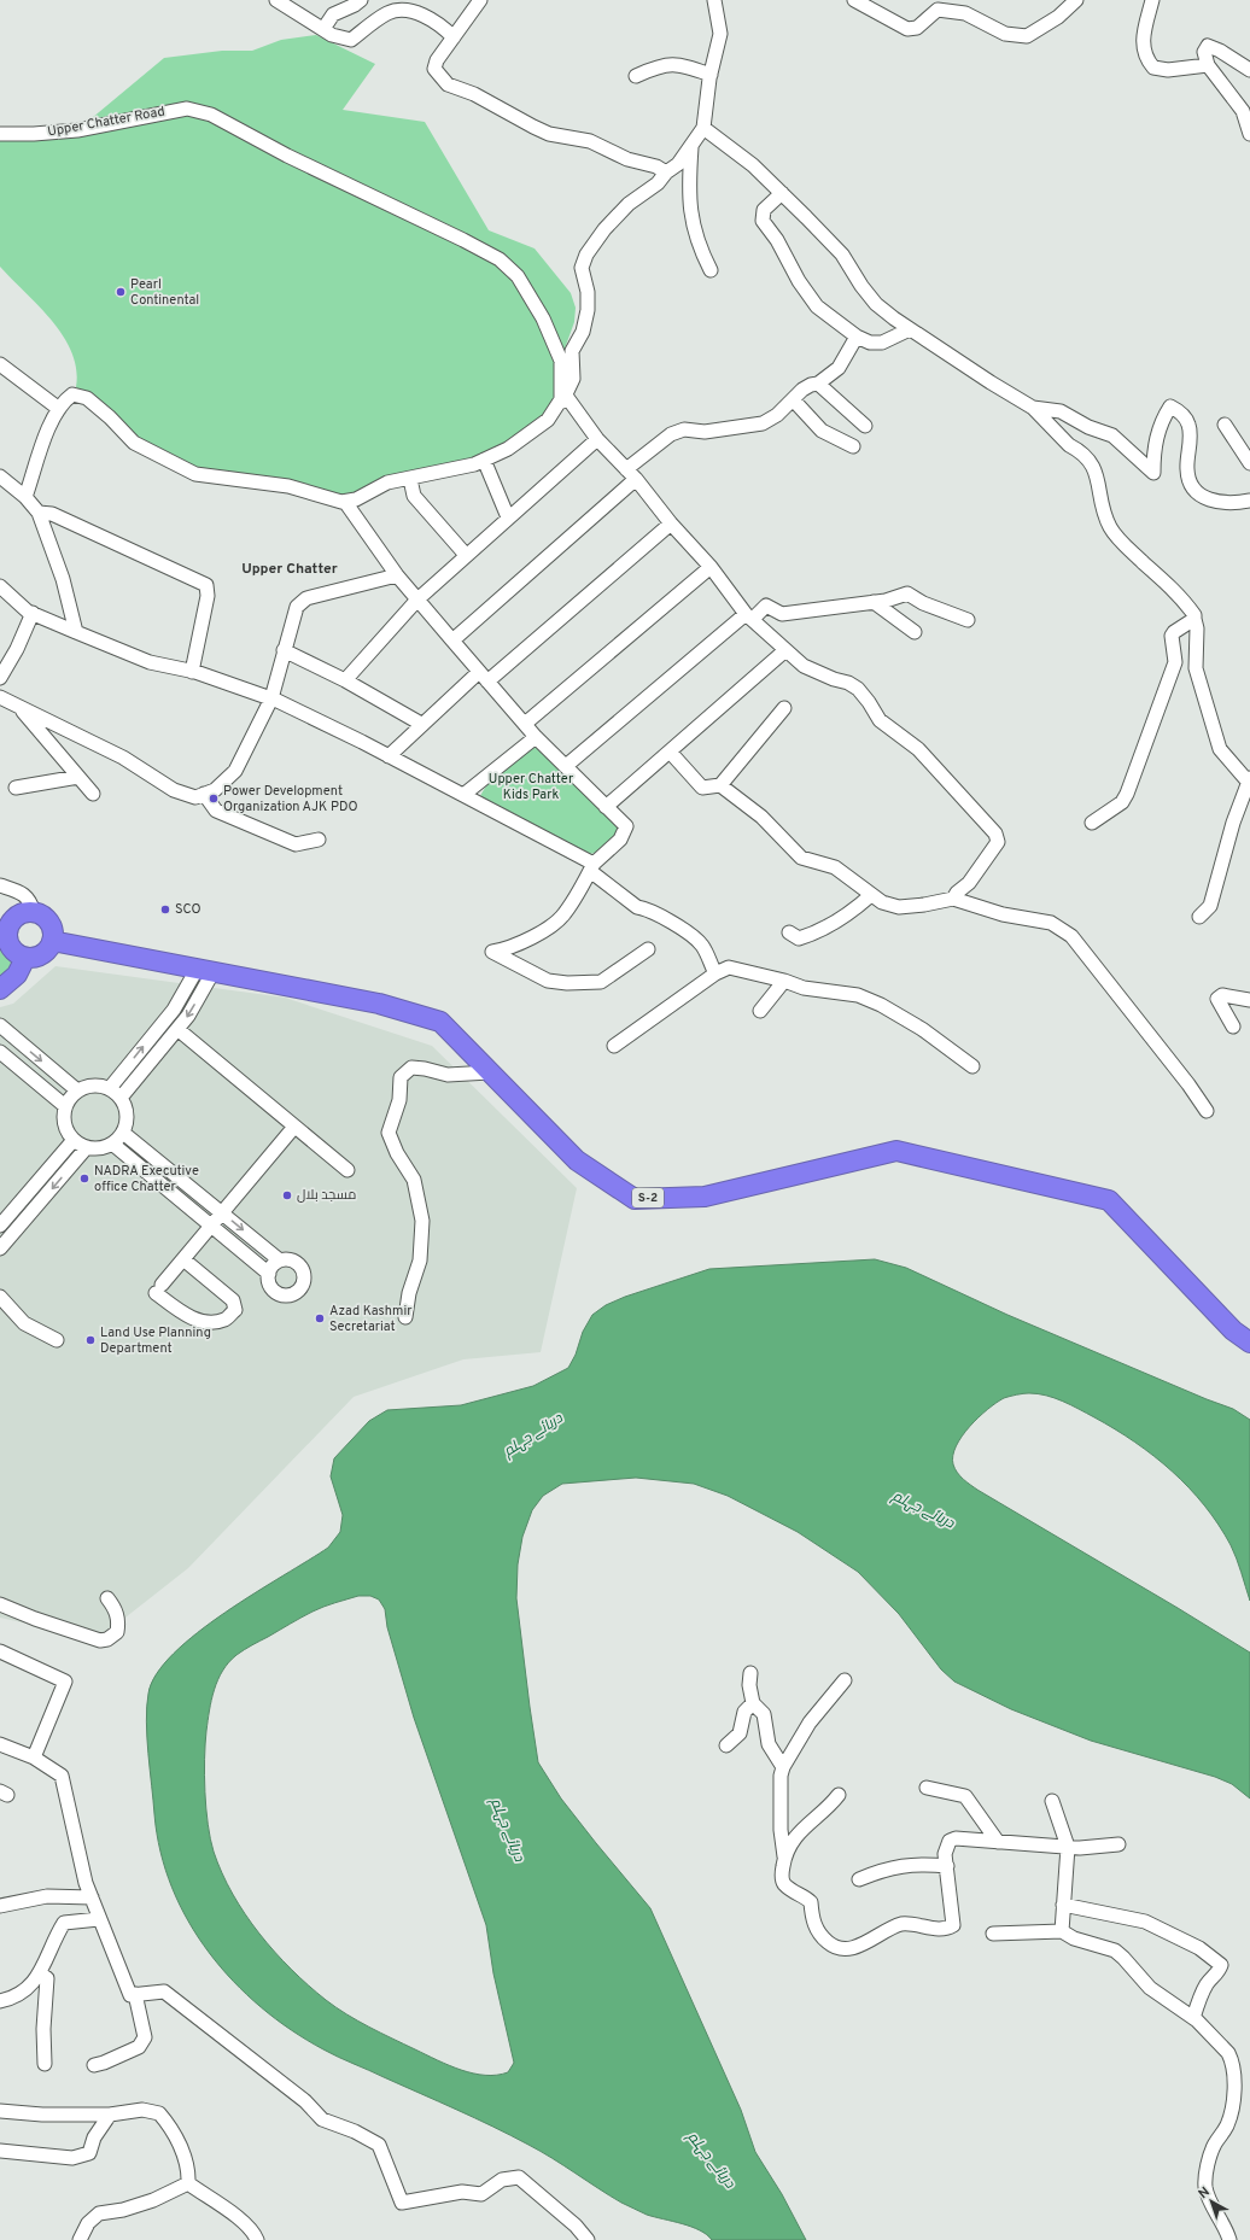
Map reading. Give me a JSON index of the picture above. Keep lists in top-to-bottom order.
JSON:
{
  "streets": {
    "highway": ["S-2"],
    "street": ["Upper Chatter Road"]
  },
  "districts": ["Upper Chatter"],
  "water": ["دریائے جہلم"],
  "parks": ["Upper Chatter Kids Park"],
  "places": [
    "Pearl Continental",
    "Power Development Organization AJK PDO",
    "SCO",
    "NADRA Executive office Chatter",
    "مسجد بلال",
    "Azad Kashmir Secretariat",
    "Land Use Planning Department"
  ],
  "north": "top left"
}
